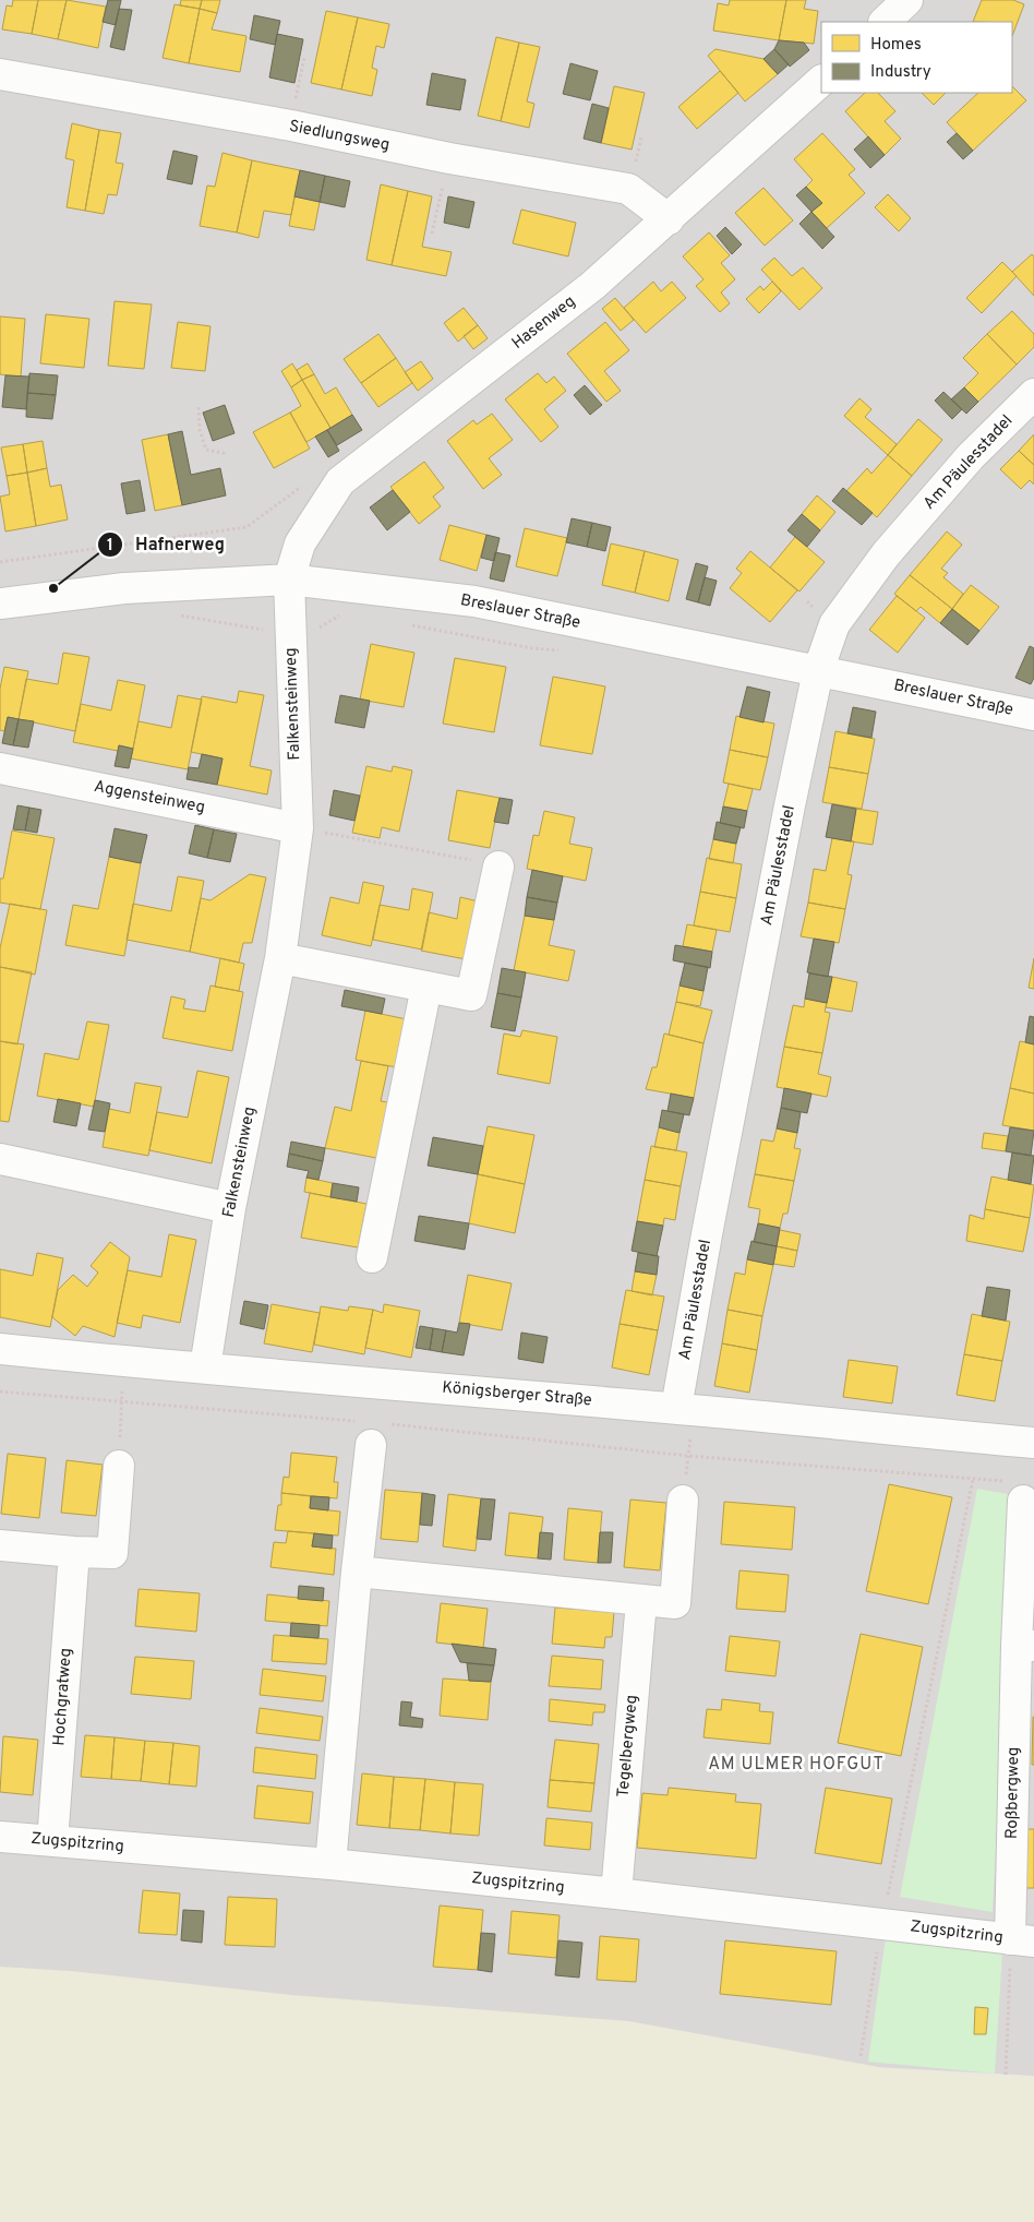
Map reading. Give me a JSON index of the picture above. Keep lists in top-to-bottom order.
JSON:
{
  "streets": {
    "street": [
      "Siedlungsweg",
      "Hasenweg",
      "Am Päulesstadel",
      "Breslauer Straße",
      "Falkensteinweg",
      "Aggensteinweg",
      "Königsberger Straße",
      "Hochgratweg",
      "Tegelbergweg",
      "Roßbergweg",
      "Zugspitzring"
    ]
  },
  "crossings": [
    ["Siedlungsweg", "Hasenweg"],
    ["Hasenweg", "Breslauer Straße"],
    ["Hasenweg", "Falkensteinweg"],
    ["Am Päulesstadel", "Breslauer Straße"],
    ["Am Päulesstadel", "Königsberger Straße"],
    ["Breslauer Straße", "Falkensteinweg"],
    ["Falkensteinweg", "Aggensteinweg"],
    ["Falkensteinweg", "Königsberger Straße"],
    ["Hochgratweg", "Zugspitzring"],
    ["Tegelbergweg", "Zugspitzring"],
    ["Roßbergweg", "Zugspitzring"]
  ],
  "districts": ["AM ULMER HOFGUT"],
  "places": ["Hafnerweg"],
  "legend": ["Homes", "Industry"]
}
